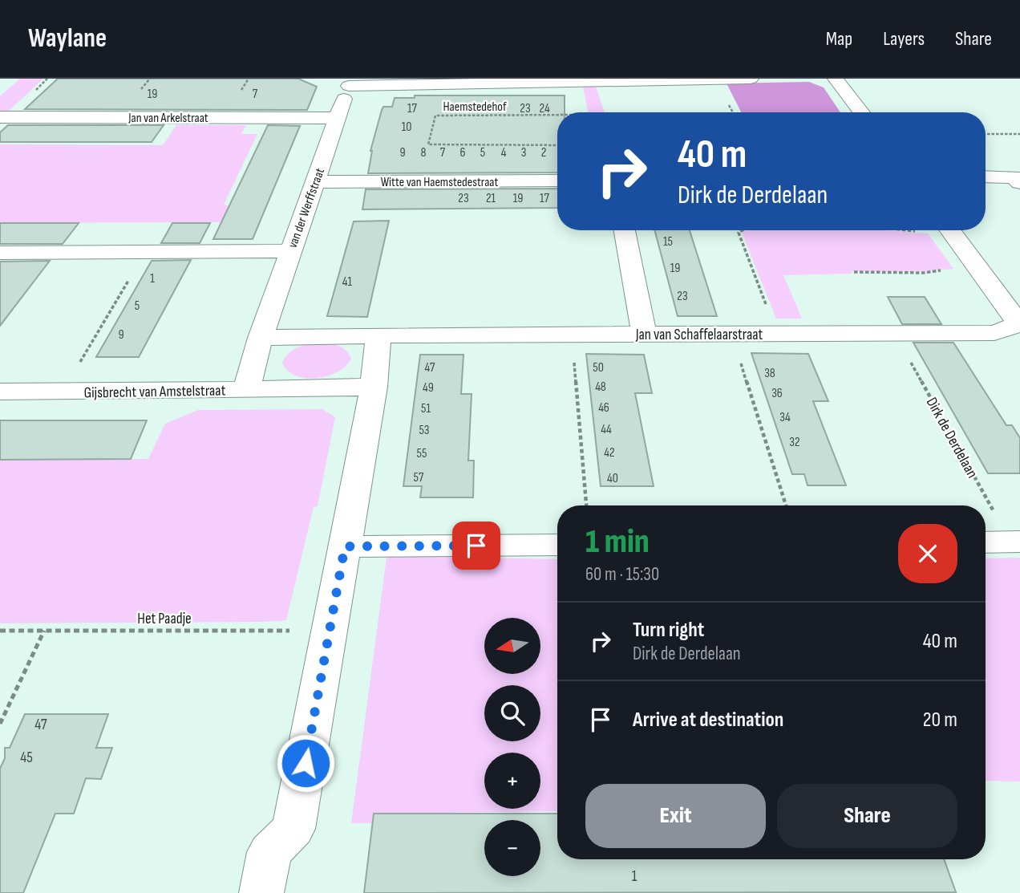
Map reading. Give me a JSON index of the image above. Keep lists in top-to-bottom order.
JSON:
{
  "streets": {
    "street": [
      "Jan van Arkelstraat",
      "Witte van Haemstedestraat",
      "van der Werffstraat",
      "Jan van Schaffelaarstraat",
      "Gijsbrecht van Amstelstraat"
    ],
    "path": ["Haemstedehof", "Dirk de Derdelaan", "Het Paadje"]
  },
  "crossings": [
    ["Jan van Arkelstraat", "van der Werffstraat"],
    ["Witte van Haemstedestraat", "van der Werffstraat"],
    ["van der Werffstraat", "Gijsbrecht van Amstelstraat"],
    ["Jan van Schaffelaarstraat", "Dirk de Derdelaan"]
  ],
  "house_numbers": [
    "19",
    "7",
    "17",
    "23",
    "24",
    "10",
    "9",
    "8",
    "7",
    "6",
    "5",
    "4",
    "3",
    "2",
    "23",
    "21",
    "19",
    "17",
    "15",
    "19",
    "1",
    "41",
    "23",
    "5",
    "9",
    "47",
    "50",
    "38",
    "48",
    "49",
    "36",
    "46",
    "51",
    "34",
    "44",
    "53",
    "32",
    "42",
    "55",
    "57",
    "40",
    "47",
    "45",
    "1"
  ],
  "north": "left",
  "page": {
    "header": "Waylane",
    "nav": ["Map", "Layers", "Share"],
    "turn": ["40 m", "Dirk de Derdelaan"],
    "heading": ["1 min", "60 m · 15:30"],
    "list": [
      {
        "name": "Turn right",
        "note": "Dirk de Derdelaan",
        "value": "40 m"
      },
      {
        "name": "Arrive at destination",
        "value": "20 m"
      }
    ],
    "map_buttons": ["+", "−"],
    "buttons": ["Exit", "Share"]
  }
}
